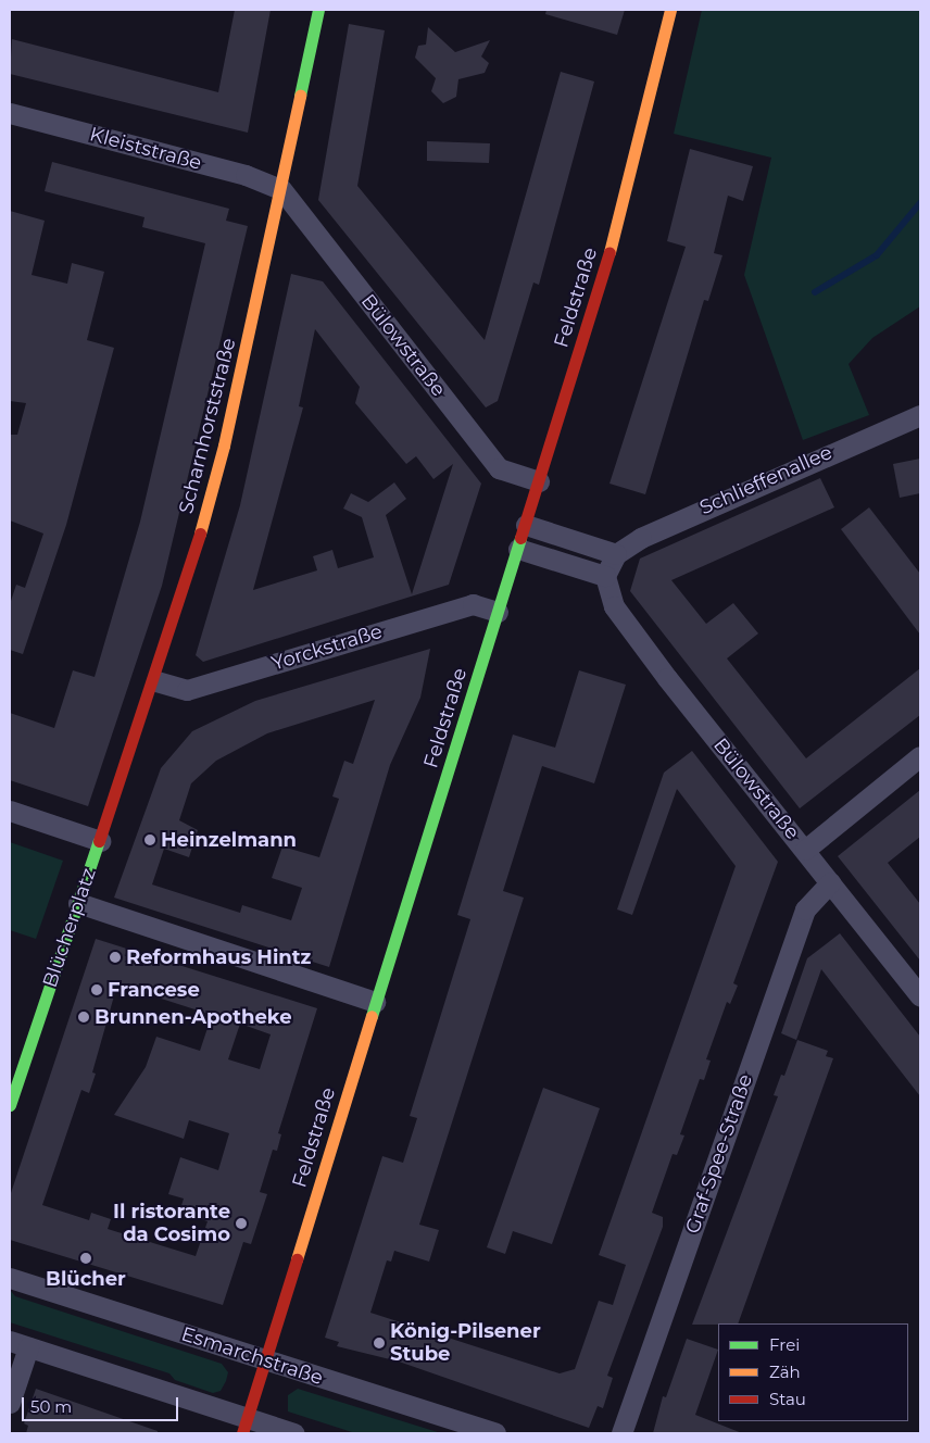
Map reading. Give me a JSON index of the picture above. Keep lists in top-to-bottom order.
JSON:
{
  "streets": {
    "street": [
      "Kleiststraße",
      "Feldstraße",
      "Bülowstraße",
      "Scharnhorststraße",
      "Schlieffenallee",
      "Yorckstraße",
      "Blücherplatz",
      "Graf-Spee-Straße",
      "Esmarchstraße"
    ]
  },
  "crossings": [
    ["Kleiststraße", "Bülowstraße"],
    ["Kleiststraße", "Scharnhorststraße"],
    ["Feldstraße", "Bülowstraße"],
    ["Feldstraße", "Yorckstraße"],
    ["Feldstraße", "Esmarchstraße"],
    ["Bülowstraße", "Scharnhorststraße"],
    ["Bülowstraße", "Graf-Spee-Straße"],
    ["Scharnhorststraße", "Yorckstraße"],
    ["Scharnhorststraße", "Blücherplatz"]
  ],
  "places": [
    "Heinzelmann",
    "Reformhaus Hintz",
    "Francese",
    "Brunnen-Apotheke",
    "Il ristorante da Cosimo",
    "Blücher",
    "König-Pilsener Stube"
  ],
  "legend": ["Frei", "Zäh", "Stau"],
  "scale_bar": "50 m"
}
